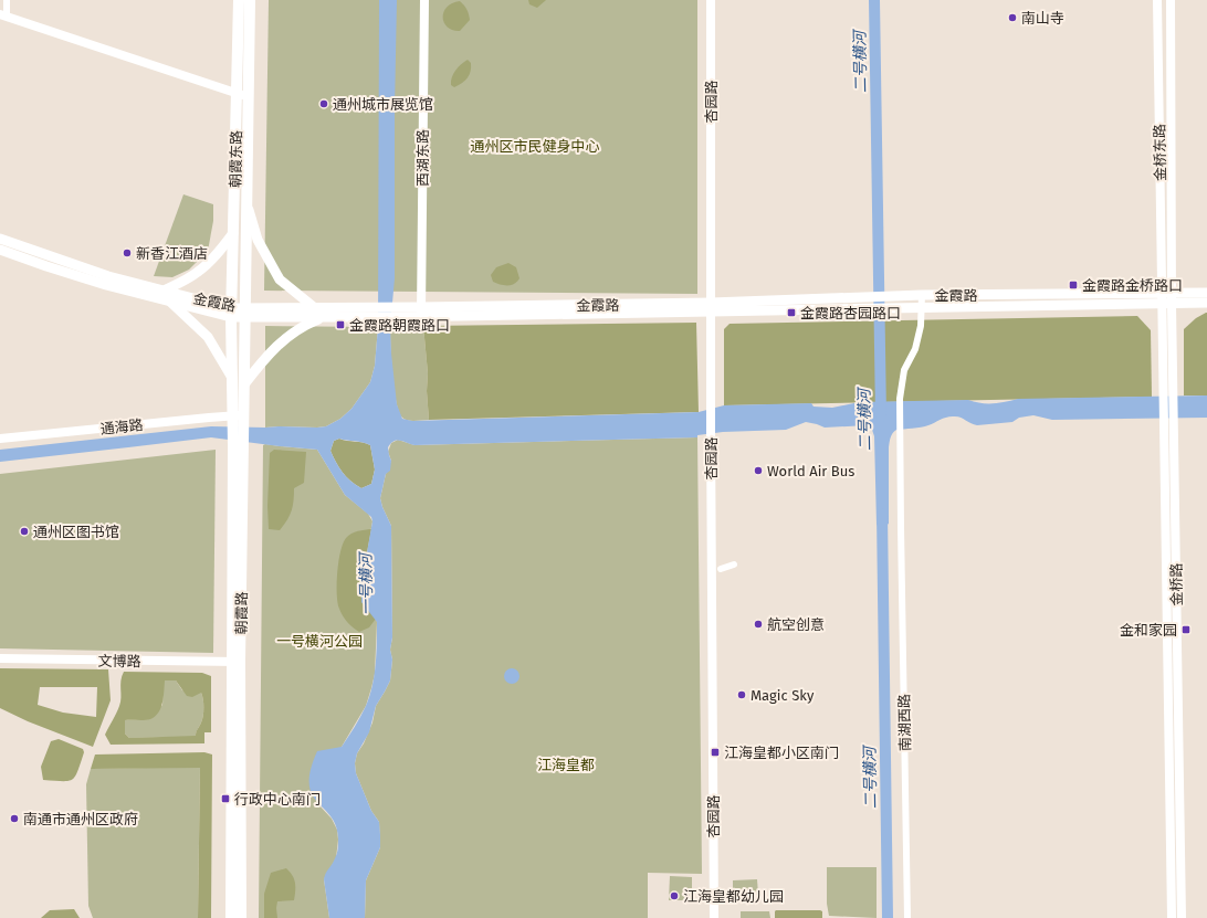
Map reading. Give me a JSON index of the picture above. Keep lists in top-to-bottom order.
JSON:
{
  "streets": {
    "main road": ["朝霞东路", "金霞路", "朝霞路"],
    "street": [
      "杏园路",
      "金桥东路",
      "西湖东路",
      "通海路",
      "金桥路",
      "文博路",
      "南湖西路"
    ]
  },
  "crossings": [
    ["杏园路", "金霞路"],
    ["金桥东路", "金霞路"],
    ["金桥东路", "金桥路"],
    ["西湖东路", "金霞路"],
    ["朝霞东路", "金霞路"],
    ["朝霞东路", "朝霞路"],
    ["金霞路", "金桥路"],
    ["金霞路", "朝霞路"],
    ["金霞路", "南湖西路"],
    ["通海路", "朝霞路"],
    ["朝霞路", "文博路"]
  ],
  "water": ["二号横河", "一号横河"],
  "parks": ["通州区市民健身中心", "一号横河公园", "江海皇都"],
  "places": {
    "other": [
      "南山寺",
      "通州城市展览馆",
      "新香江酒店",
      "World Air Bus",
      "通州区图书馆",
      "航空创意",
      "Magic Sky",
      "南通市通州区政府",
      "江海皇都幼儿园"
    ],
    "transit": [
      "金霞路金桥路口",
      "金霞路杏园路口",
      "金霞路朝霞路口",
      "金和家园",
      "江海皇都小区南门",
      "行政中心南门"
    ]
  }
}
